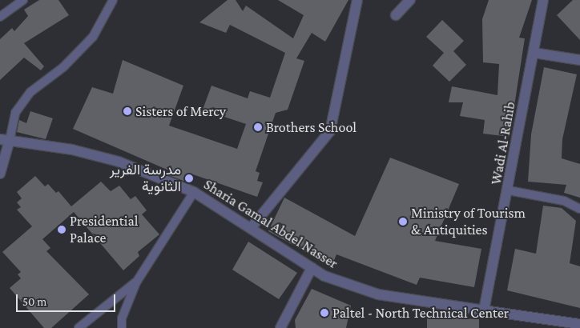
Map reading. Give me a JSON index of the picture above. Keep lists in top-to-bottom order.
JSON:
{
  "streets": {
    "street": ["Wadi Al-Rahib", "Sharia Gamal Abdel Nasser"]
  },
  "crossings": [
    ["Wadi Al-Rahib", "Sharia Gamal Abdel Nasser"]
  ],
  "places": [
    "Sisters of Mercy",
    "Brothers School",
    "مدرسة الفرير الثانوية",
    "Ministry of Tourism & Antiquities",
    "Presidential Palace",
    "Paltel - North Technical Center"
  ],
  "scale_bar": "50 m"
}
